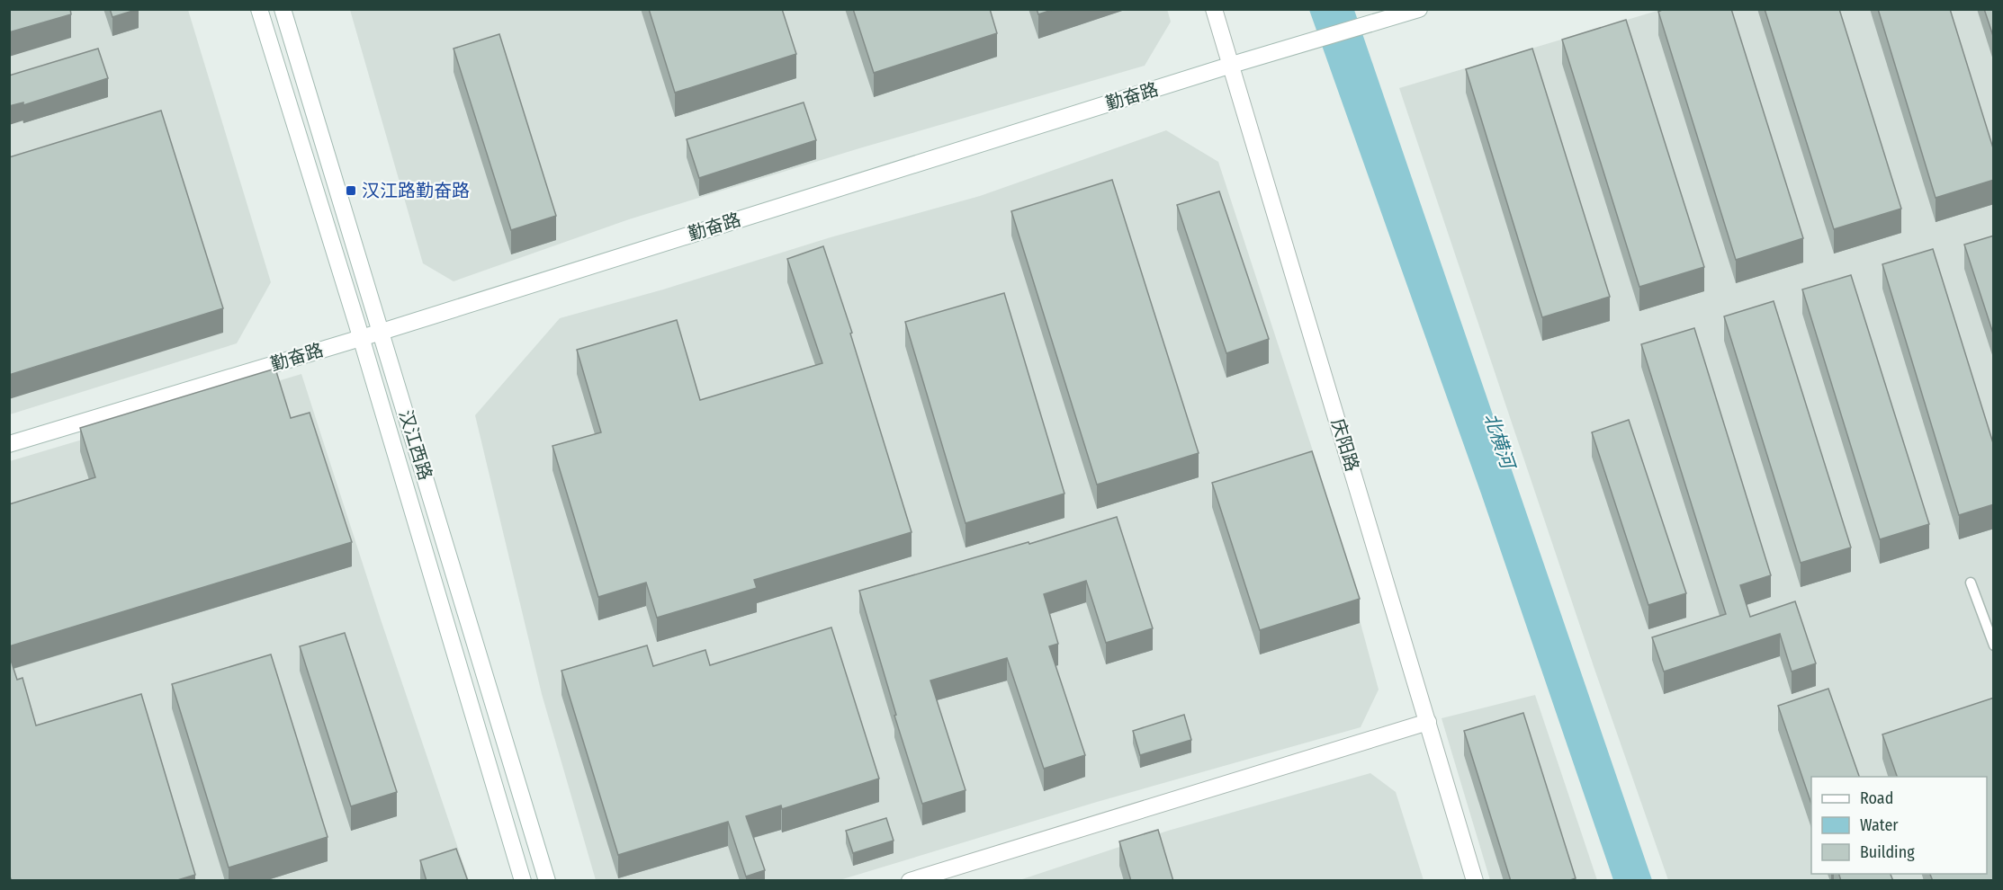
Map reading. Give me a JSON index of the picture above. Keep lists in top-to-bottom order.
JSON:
{
  "streets": {
    "street": ["勤奋路", "汉江西路", "庆阳路"]
  },
  "crossings": [
    ["勤奋路", "汉江西路"],
    ["勤奋路", "庆阳路"]
  ],
  "water": ["北横河"],
  "places": {
    "transit": ["汉江路勤奋路"]
  },
  "legend": ["Road", "Water", "Building"]
}
